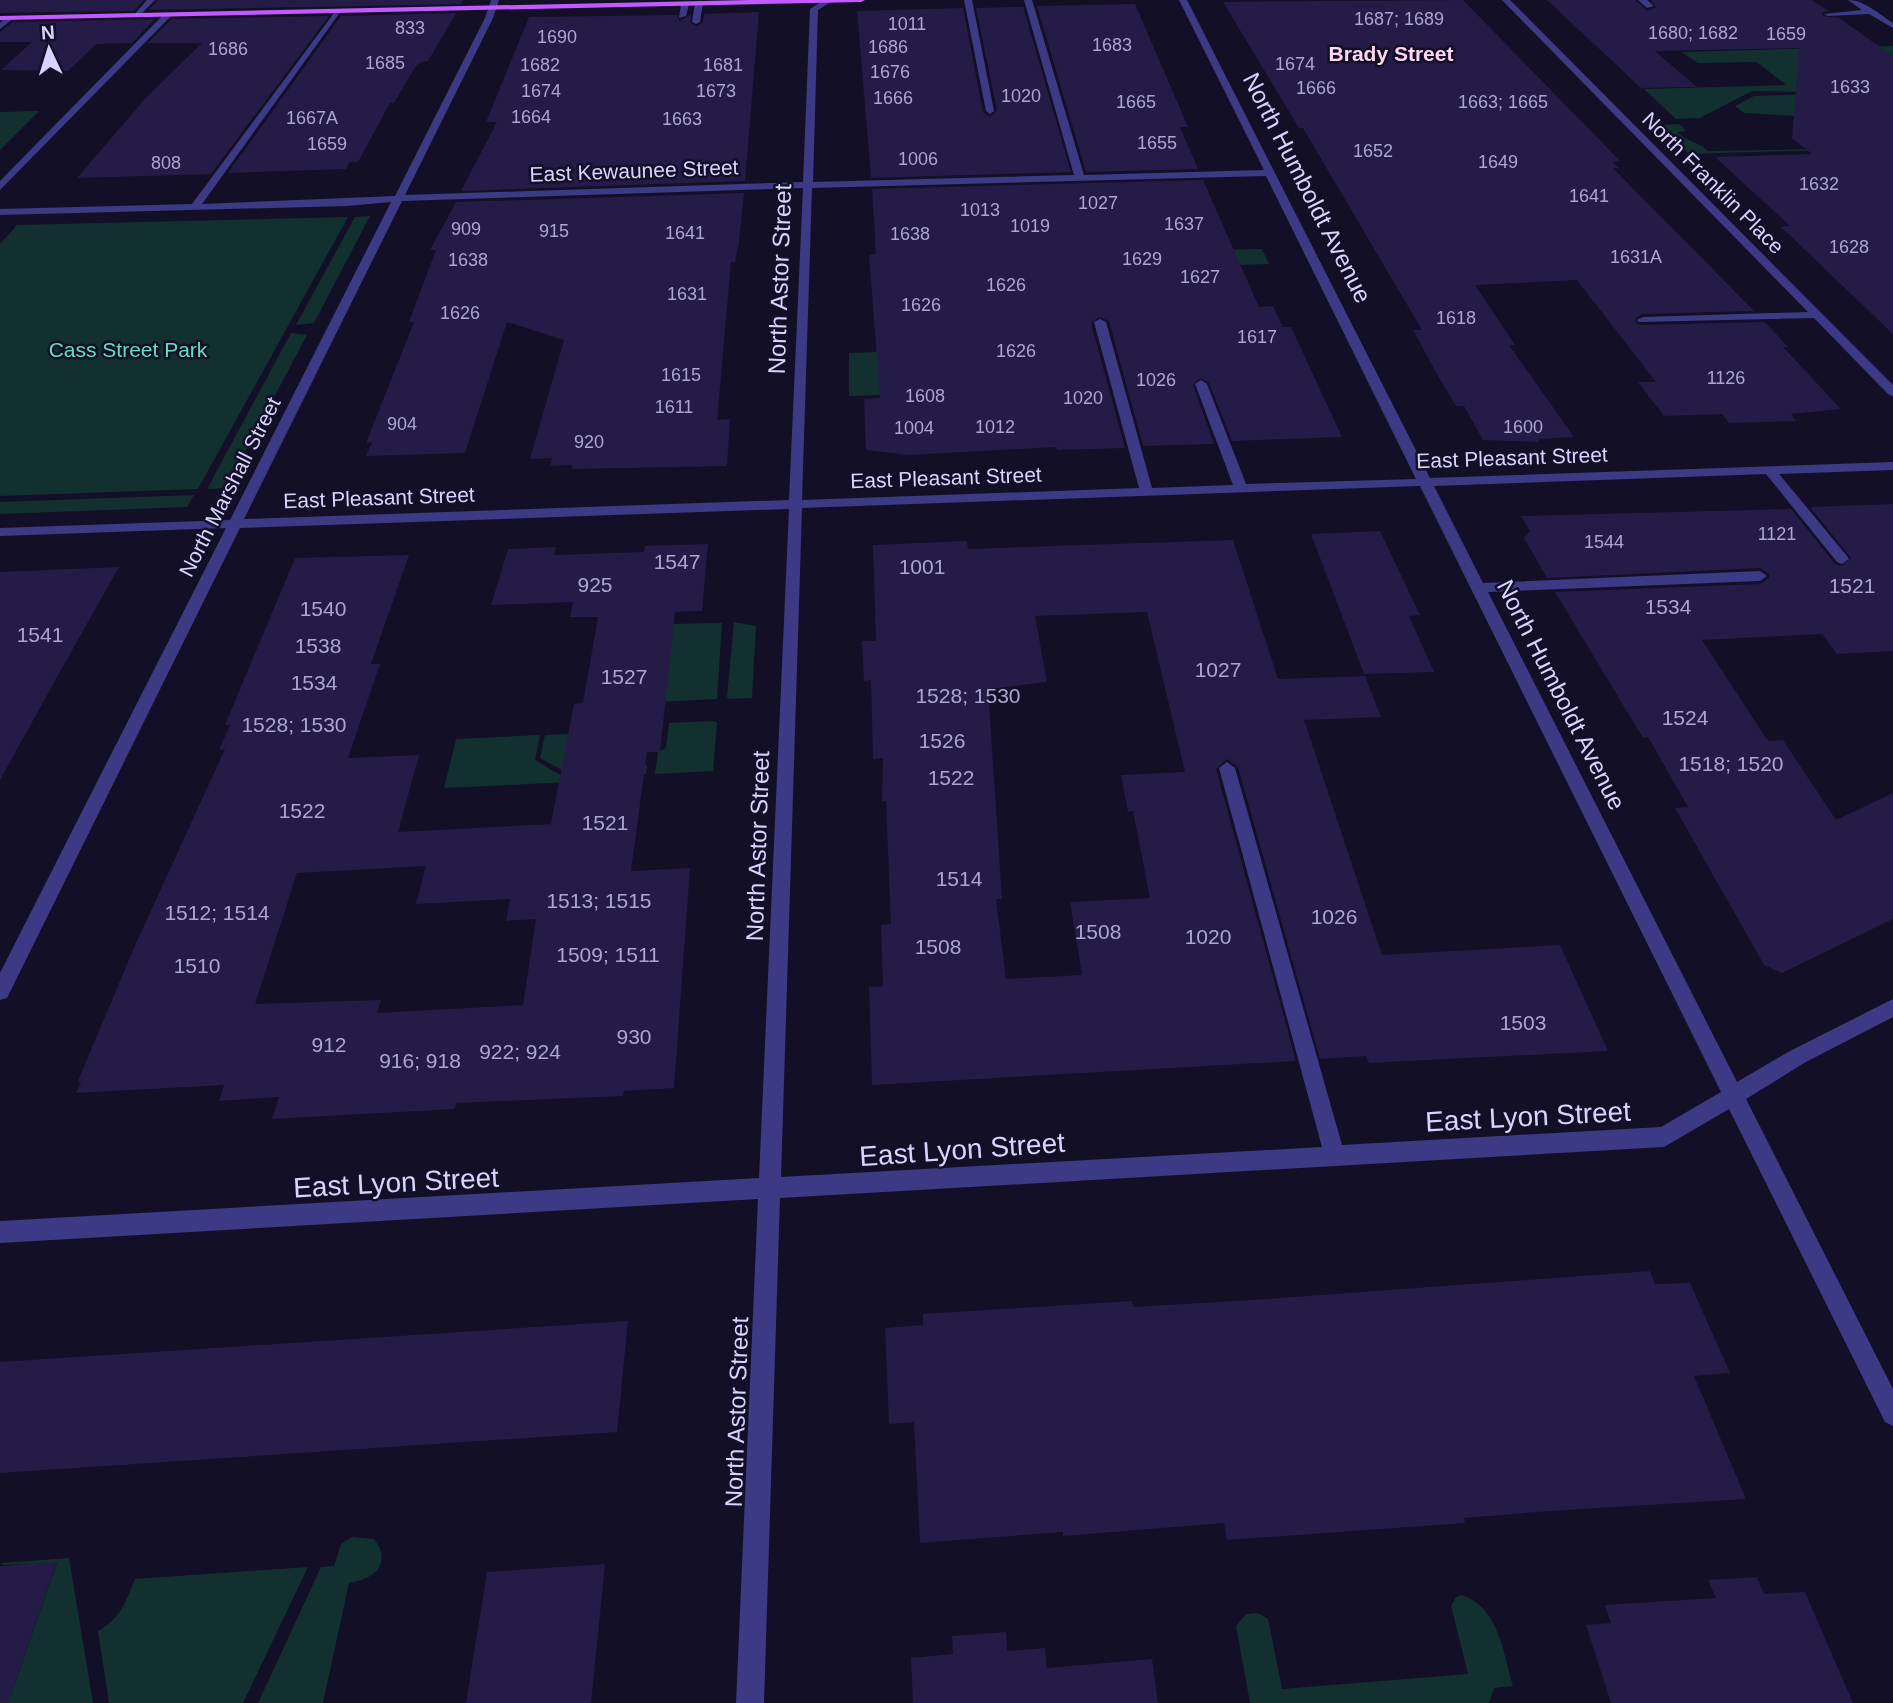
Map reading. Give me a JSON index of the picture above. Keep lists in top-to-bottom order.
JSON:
{
  "streets": {
    "street": [
      "East Kewaunee Street",
      "North Franklin Place",
      "North Humboldt Avenue",
      "North Astor Street",
      "East Pleasant Street",
      "North Marshall Street",
      "East Lyon Street"
    ]
  },
  "crossings": [
    ["East Kewaunee Street", "North Humboldt Avenue"],
    ["East Kewaunee Street", "North Astor Street"],
    ["East Kewaunee Street", "North Marshall Street"],
    ["North Humboldt Avenue", "East Pleasant Street"],
    ["North Humboldt Avenue", "East Lyon Street"],
    ["North Astor Street", "East Pleasant Street"],
    ["North Astor Street", "East Lyon Street"],
    ["East Pleasant Street", "North Marshall Street"]
  ],
  "districts": ["Brady Street"],
  "parks": ["Cass Street Park"],
  "house_numbers": [
    "1687; 1689",
    "1011",
    "833",
    "1680; 1682",
    "1659",
    "1690",
    "1683",
    "1686",
    "1686",
    "1685",
    "1674",
    "1682",
    "1681",
    "1676",
    "1633",
    "1666",
    "1674",
    "1673",
    "1020",
    "1666",
    "1665",
    "1663; 1665",
    "1664",
    "1667A",
    "1663",
    "1655",
    "1659",
    "1652",
    "1006",
    "1649",
    "808",
    "1632",
    "1641",
    "1027",
    "1013",
    "1637",
    "1019",
    "909",
    "915",
    "1641",
    "1638",
    "1628",
    "1631A",
    "1629",
    "1638",
    "1627",
    "1626",
    "1631",
    "1626",
    "1626",
    "1618",
    "1617",
    "1626",
    "1615",
    "1126",
    "1026",
    "1608",
    "1020",
    "1611",
    "904",
    "1012",
    "1600",
    "1004",
    "920",
    "1121",
    "1544",
    "1547",
    "1001",
    "925",
    "1521",
    "1534",
    "1540",
    "1541",
    "1538",
    "1027",
    "1527",
    "1534",
    "1528; 1530",
    "1524",
    "1528; 1530",
    "1526",
    "1518; 1520",
    "1522",
    "1522",
    "1521",
    "1514",
    "1513; 1515",
    "1512; 1514",
    "1026",
    "1508",
    "1020",
    "1508",
    "1509; 1511",
    "1510",
    "1503",
    "930",
    "912",
    "922; 924",
    "916; 918"
  ],
  "north": "top"
}
